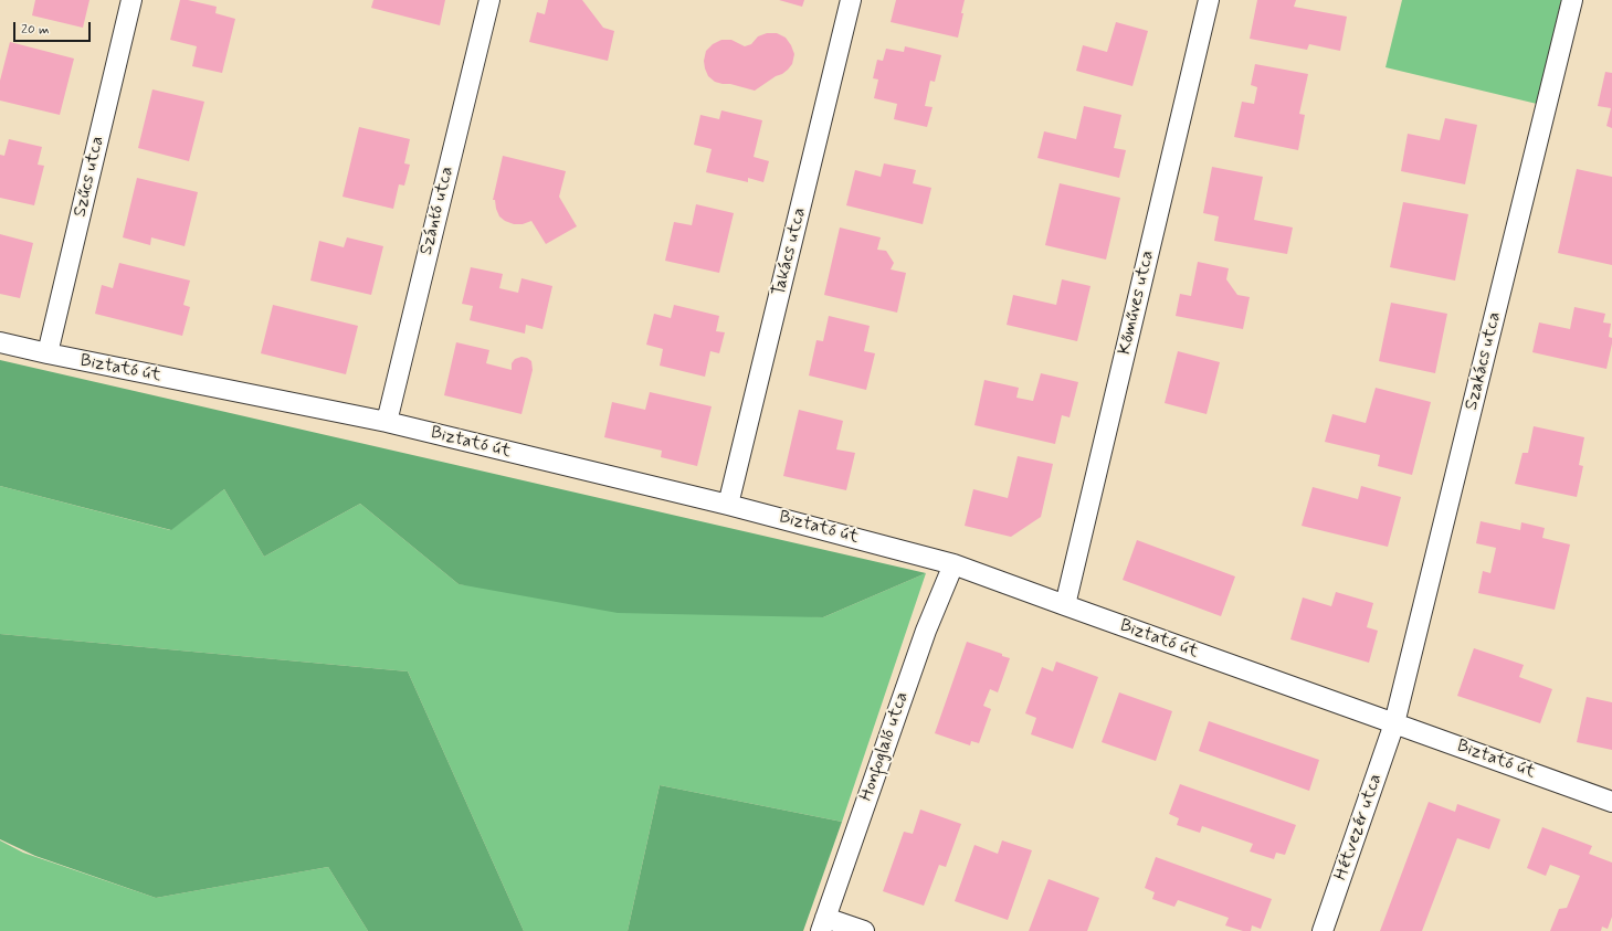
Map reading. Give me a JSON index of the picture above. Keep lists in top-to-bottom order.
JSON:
{
  "streets": {
    "street": [
      "Szűcs utca",
      "Szántó utca",
      "Takács utca",
      "Kőműves utca",
      "Szakács utca",
      "Biztató út",
      "Honfoglaló utca",
      "Hétvezér utca"
    ]
  },
  "crossings": [
    ["Szűcs utca", "Biztató út"],
    ["Szántó utca", "Biztató út"],
    ["Takács utca", "Biztató út"],
    ["Kőműves utca", "Biztató út"],
    ["Szakács utca", "Biztató út"],
    ["Szakács utca", "Hétvezér utca"],
    ["Biztató út", "Honfoglaló utca"],
    ["Biztató út", "Hétvezér utca"]
  ],
  "scale_bar": "20 m"
}
